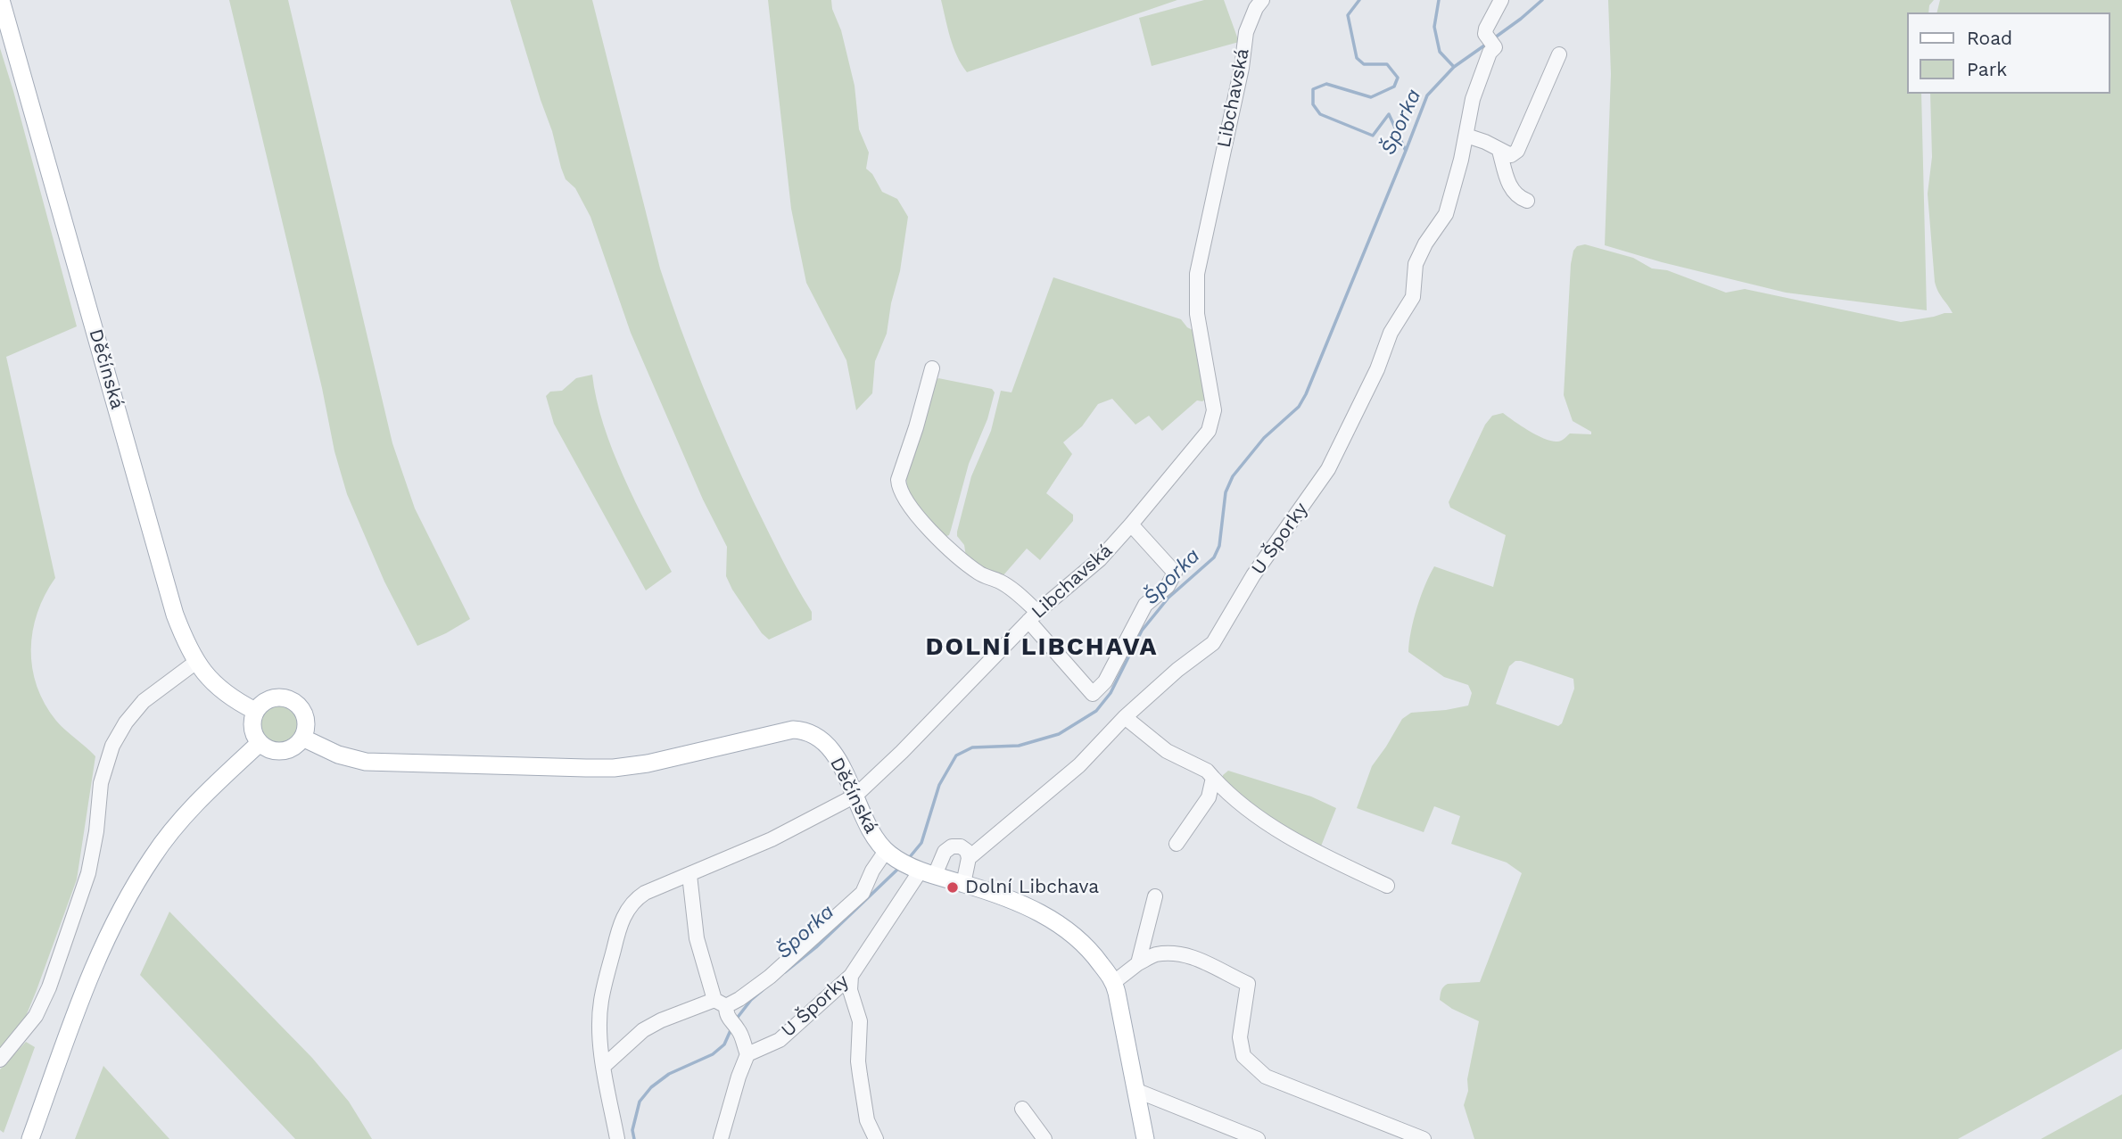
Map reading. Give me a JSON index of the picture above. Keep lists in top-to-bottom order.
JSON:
{
  "streets": {
    "main road": ["Děčínská"],
    "street": ["Libchavská", "U Šporky"]
  },
  "crossings": [
    ["Libchavská", "Děčínská"],
    ["Děčínská", "U Šporky"]
  ],
  "districts": ["DOLNÍ LIBCHAVA"],
  "water": ["Šporka"],
  "places": ["Dolní Libchava"],
  "legend": ["Road", "Park"]
}
